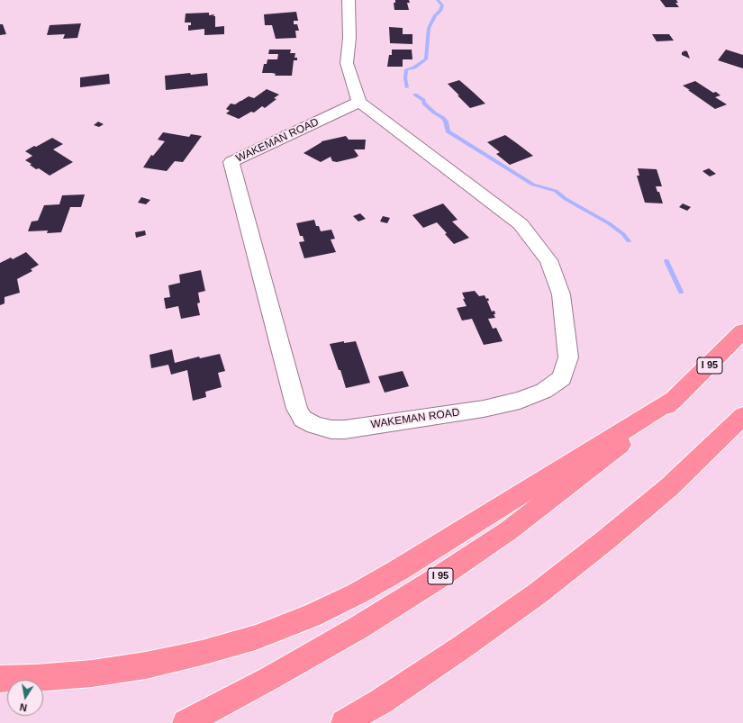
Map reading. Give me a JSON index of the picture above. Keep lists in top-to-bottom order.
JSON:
{
  "streets": {
    "highway": ["I 95"],
    "street": ["WAKEMAN ROAD"]
  },
  "north": "bottom"
}
